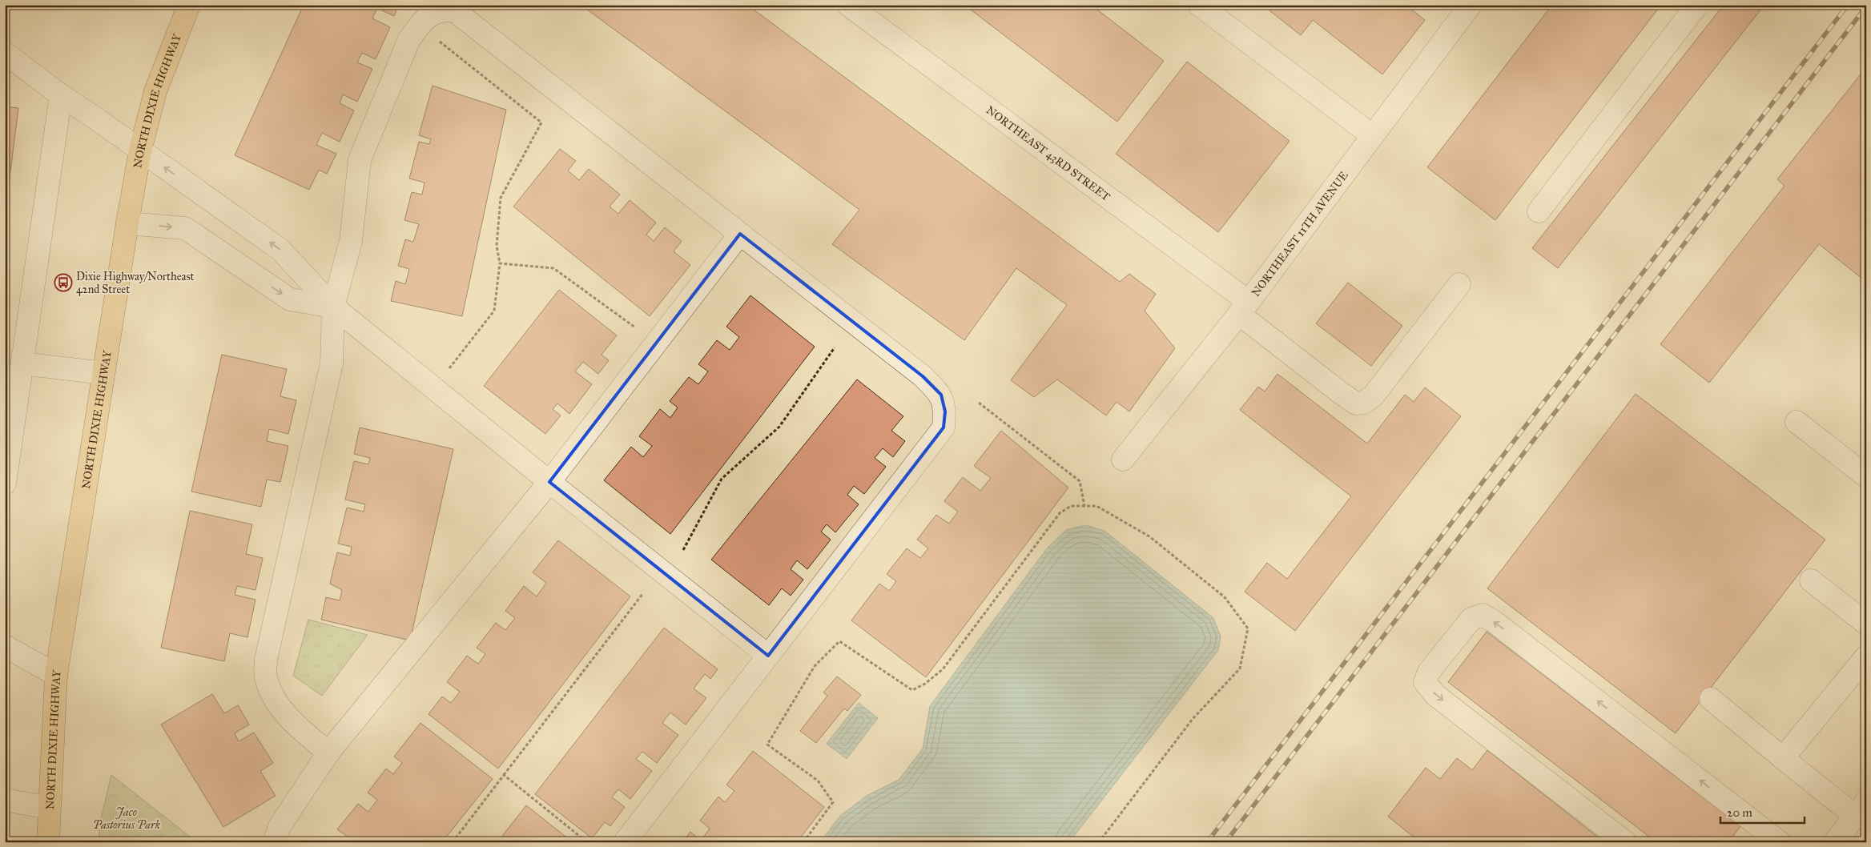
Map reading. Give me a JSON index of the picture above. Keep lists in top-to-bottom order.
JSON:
{
  "streets": {
    "main road": ["NORTH DIXIE HIGHWAY"],
    "street": ["NORTHEAST 43RD STREET", "NORTHEAST 11TH AVENUE"]
  },
  "crossings": [
    ["NORTHEAST 43RD STREET", "NORTHEAST 11TH AVENUE"]
  ],
  "parks": ["Jaco Pastorius Park"],
  "places": {
    "bus stop": ["Dixie Highway/Northeast 42nd Street"]
  },
  "scale_bar": "20 m"
}
